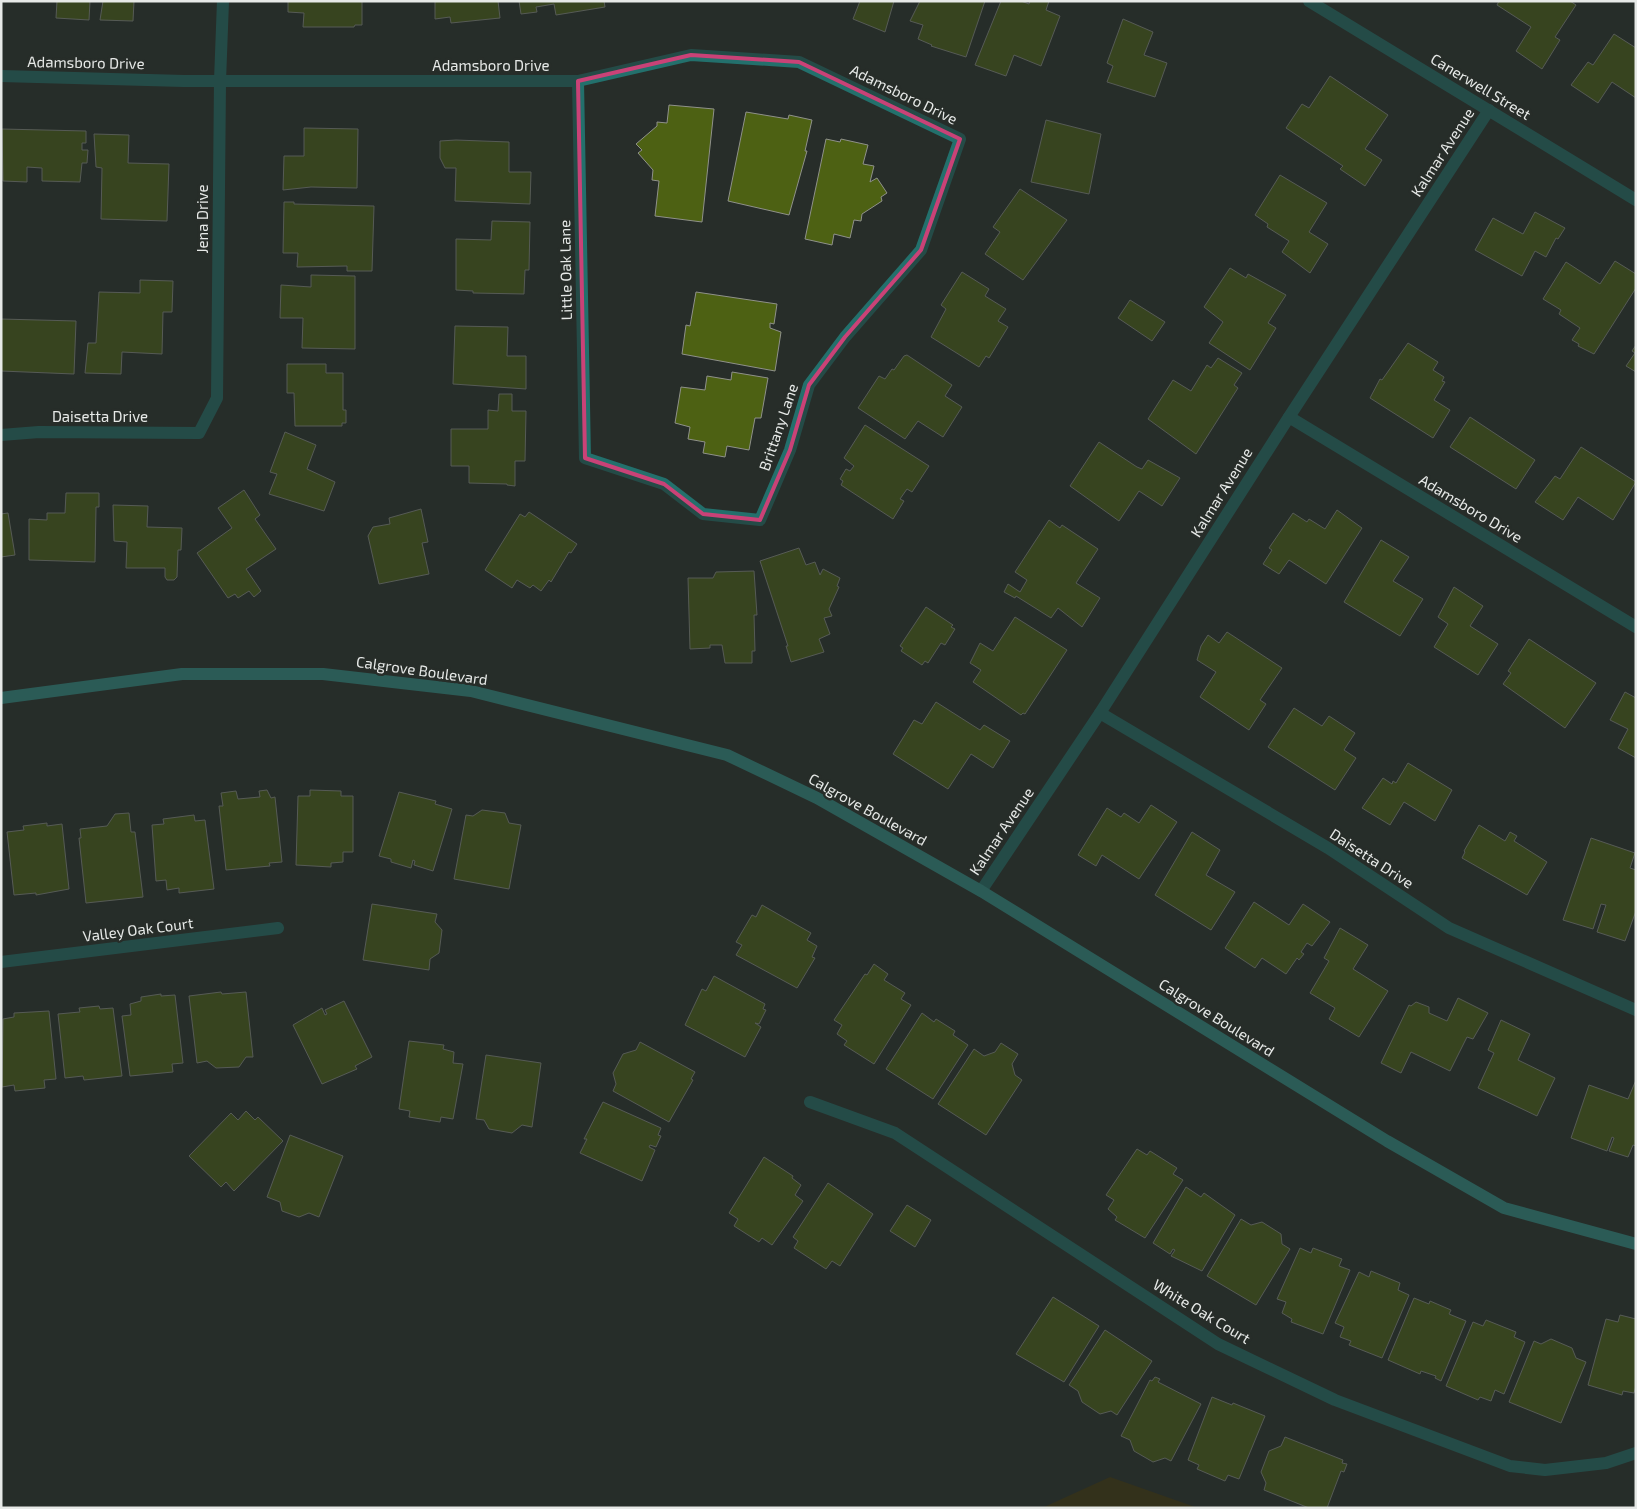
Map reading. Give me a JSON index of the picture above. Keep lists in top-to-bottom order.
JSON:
{
  "streets": {
    "street": [
      "Adamsboro Drive",
      "Canerwell Street",
      "Kalmar Avenue",
      "Jena Drive",
      "Little Oak Lane",
      "Daisetta Drive",
      "Brittany Lane",
      "Calgrove Boulevard",
      "Valley Oak Court",
      "White Oak Court"
    ]
  },
  "crossings": [
    ["Adamsboro Drive", "Kalmar Avenue"],
    ["Adamsboro Drive", "Jena Drive"],
    ["Adamsboro Drive", "Little Oak Lane"],
    ["Adamsboro Drive", "Brittany Lane"],
    ["Canerwell Street", "Kalmar Avenue"],
    ["Kalmar Avenue", "Daisetta Drive"],
    ["Kalmar Avenue", "Calgrove Boulevard"],
    ["Jena Drive", "Daisetta Drive"],
    ["Little Oak Lane", "Brittany Lane"]
  ]
}
